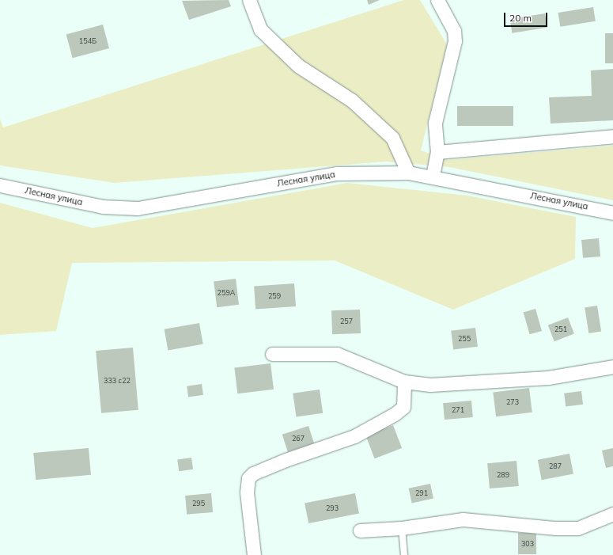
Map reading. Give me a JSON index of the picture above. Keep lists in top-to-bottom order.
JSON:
{
  "streets": {
    "street": ["Лесная улица"]
  },
  "house_numbers": [
    "154Б",
    "259А",
    "259",
    "257",
    "251",
    "255",
    "333 с22",
    "273",
    "271",
    "267",
    "287",
    "289",
    "291",
    "295",
    "293",
    "303"
  ],
  "scale_bar": "20 m"
}
